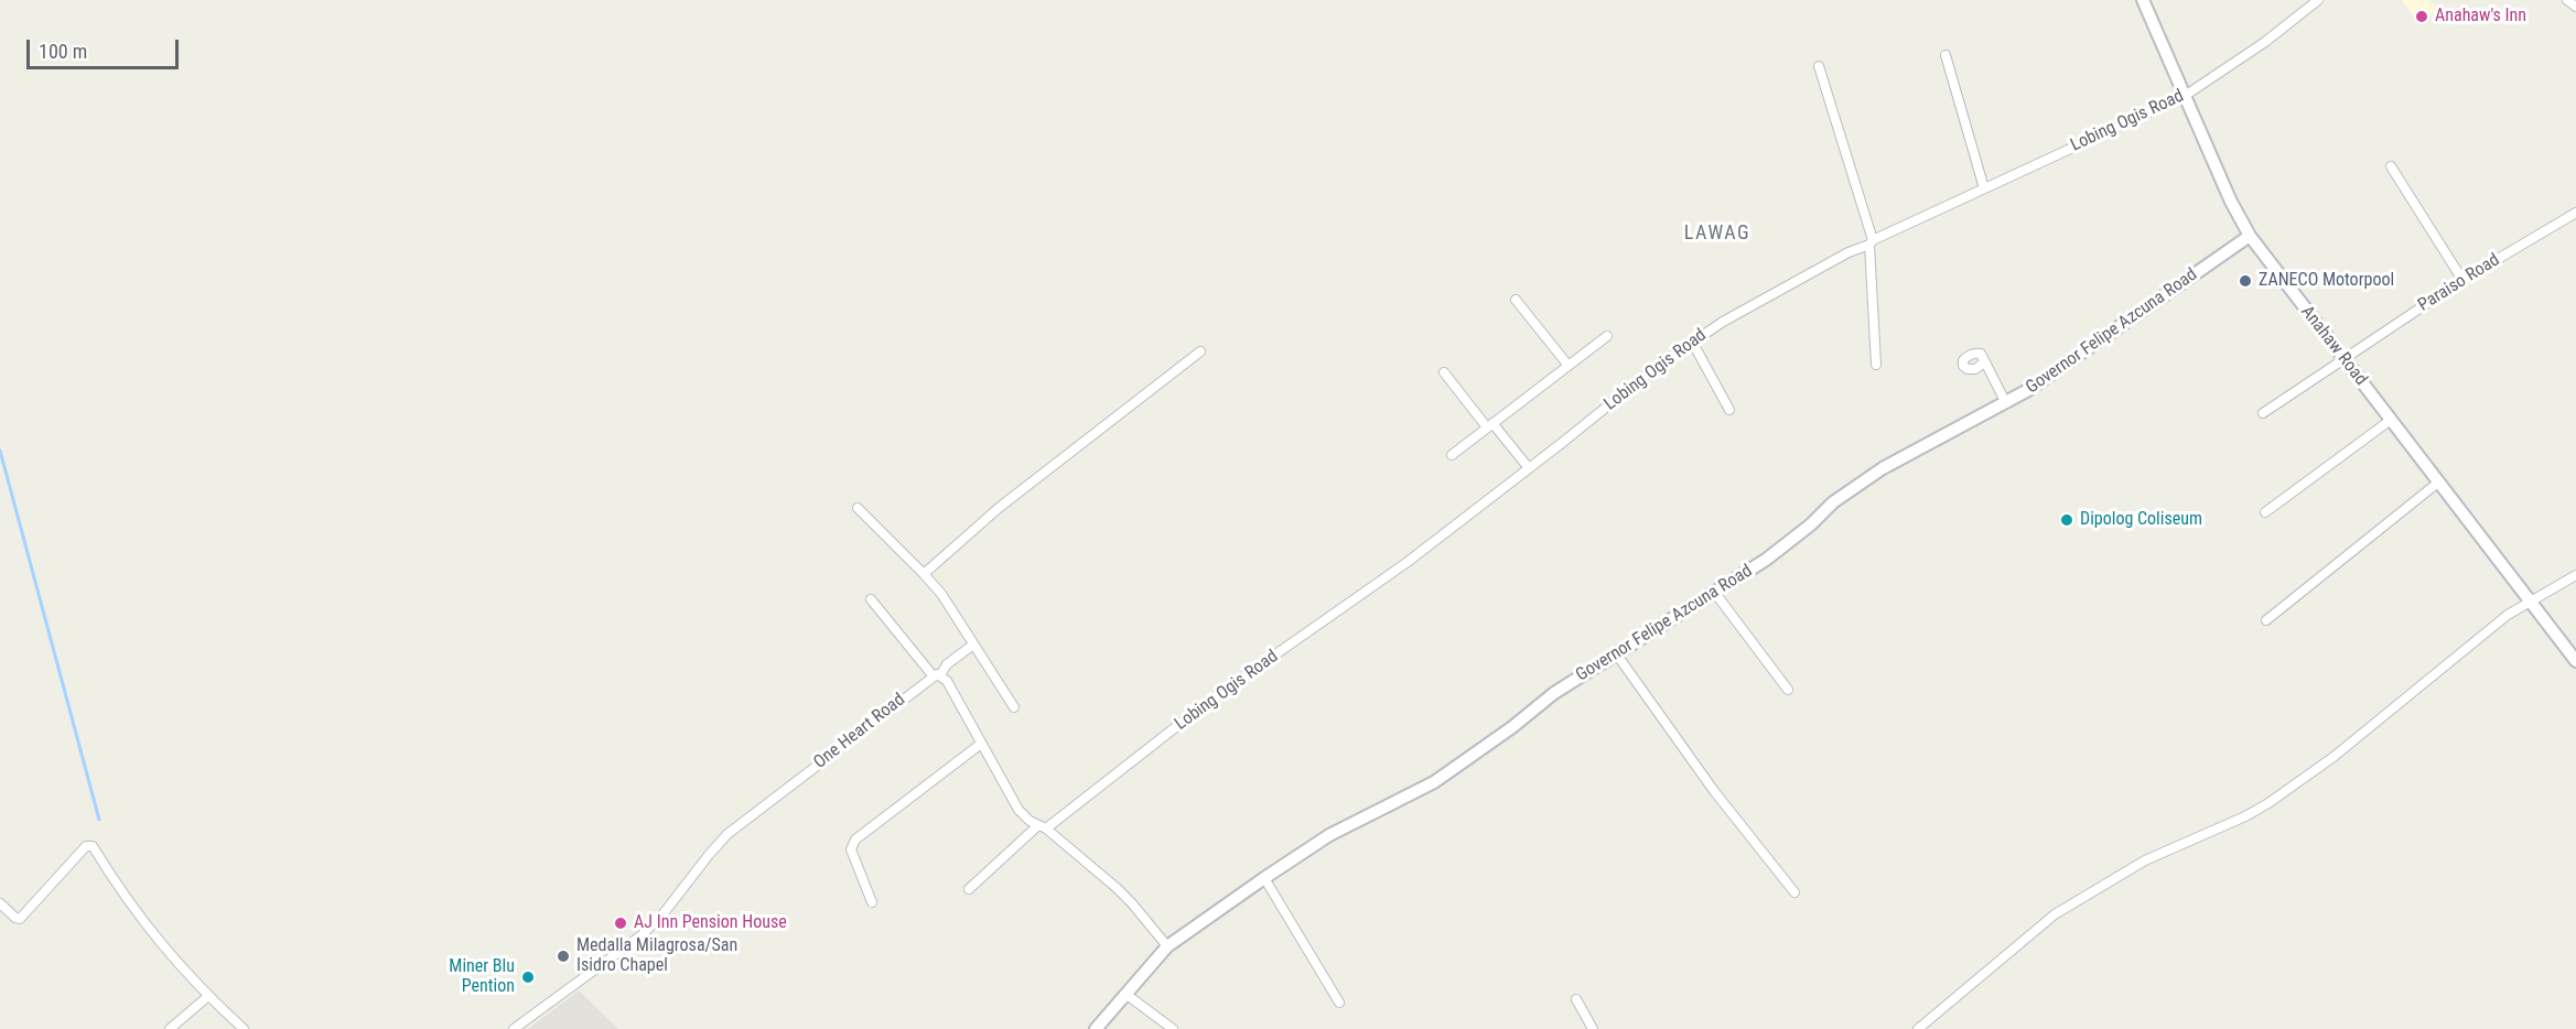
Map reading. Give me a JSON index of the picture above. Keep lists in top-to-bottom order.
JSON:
{
  "streets": {
    "street": [
      "Lobing Ogis Road",
      "Paraiso Road",
      "Governor Felipe Azcuna Road",
      "Anahaw Road",
      "One Heart Road"
    ]
  },
  "crossings": [
    ["Lobing Ogis Road", "Anahaw Road"],
    ["Paraiso Road", "Anahaw Road"],
    ["Governor Felipe Azcuna Road", "Anahaw Road"]
  ],
  "districts": ["LAWAG"],
  "places": [
    "Anahaw's Inn",
    "ZANECO Motorpool",
    "Dipolog Coliseum",
    "AJ Inn Pension House",
    "Medalla Milagrosa/San Isidro Chapel",
    "Miner Blu Pention"
  ],
  "scale_bar": "100 m"
}
